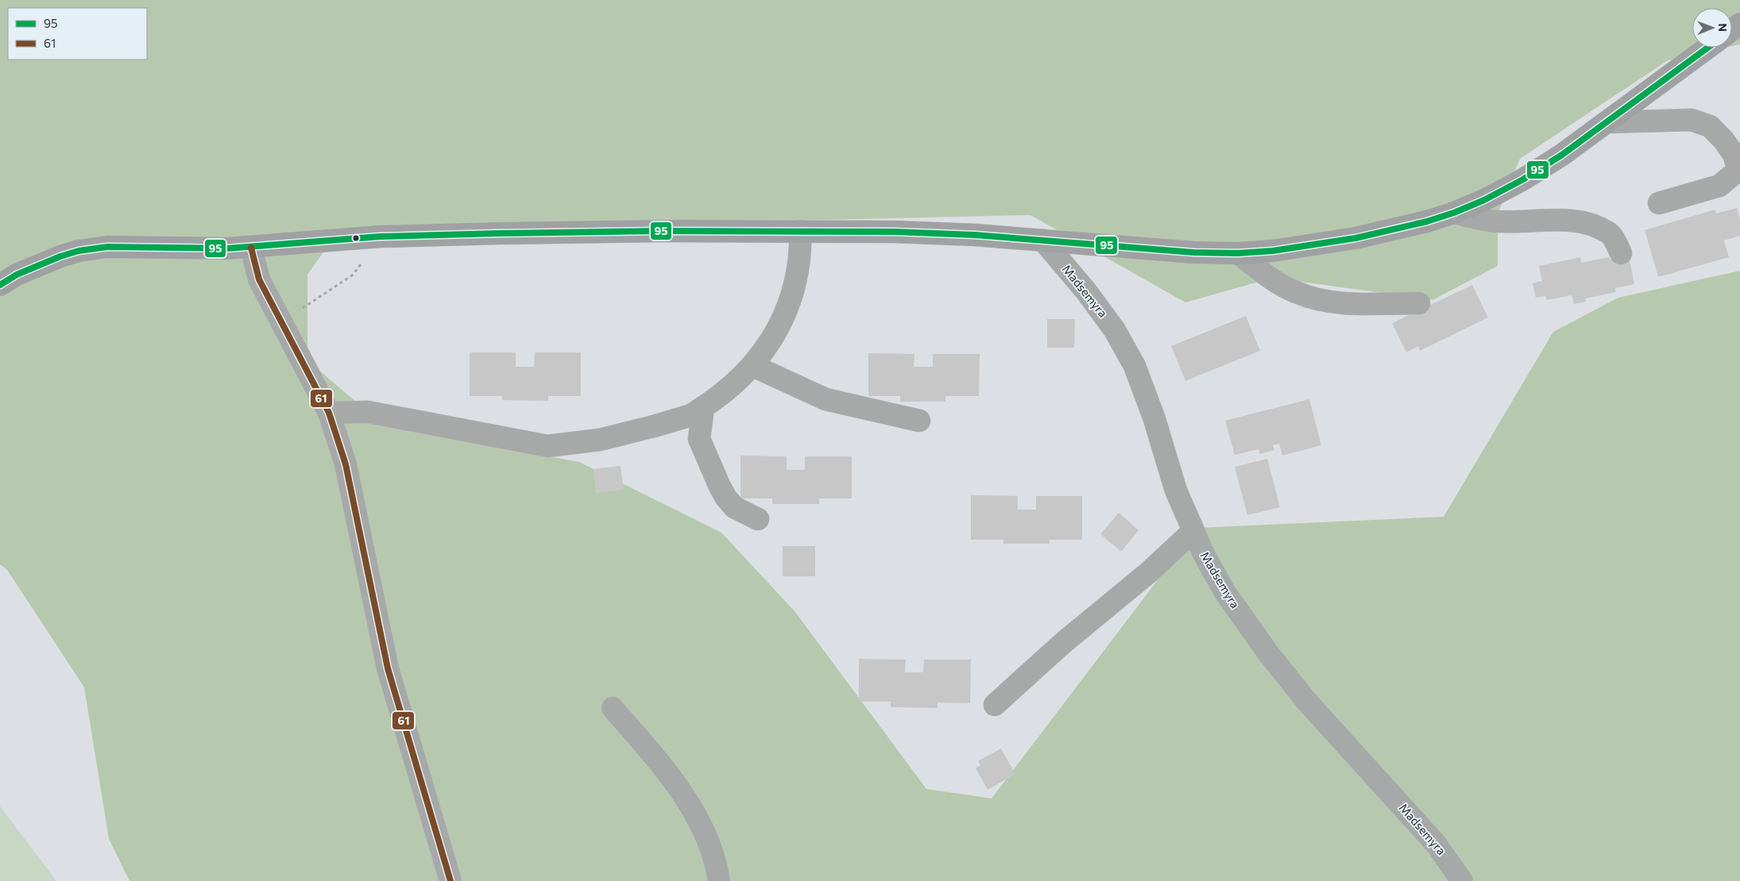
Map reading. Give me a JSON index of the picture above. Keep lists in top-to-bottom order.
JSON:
{
  "streets": {
    "street": ["Madsemyra"]
  },
  "lines": ["transit line 95", "transit line 61"],
  "legend": ["95", "61"],
  "north": "right"
}
